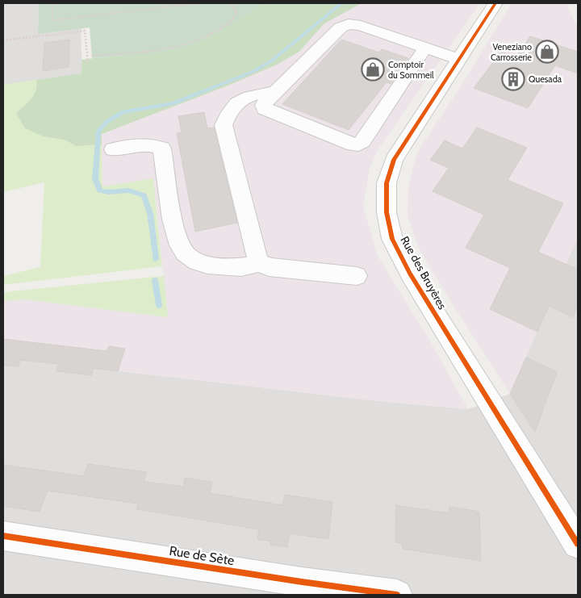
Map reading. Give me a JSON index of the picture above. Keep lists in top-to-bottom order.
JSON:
{
  "streets": {
    "street": ["Rue des Bruyères", "Rue de Sète"]
  },
  "places": {
    "shop": ["Veneziano Carrosserie", "Comptoir du Sommeil"],
    "building": ["Quesada"]
  }
}
